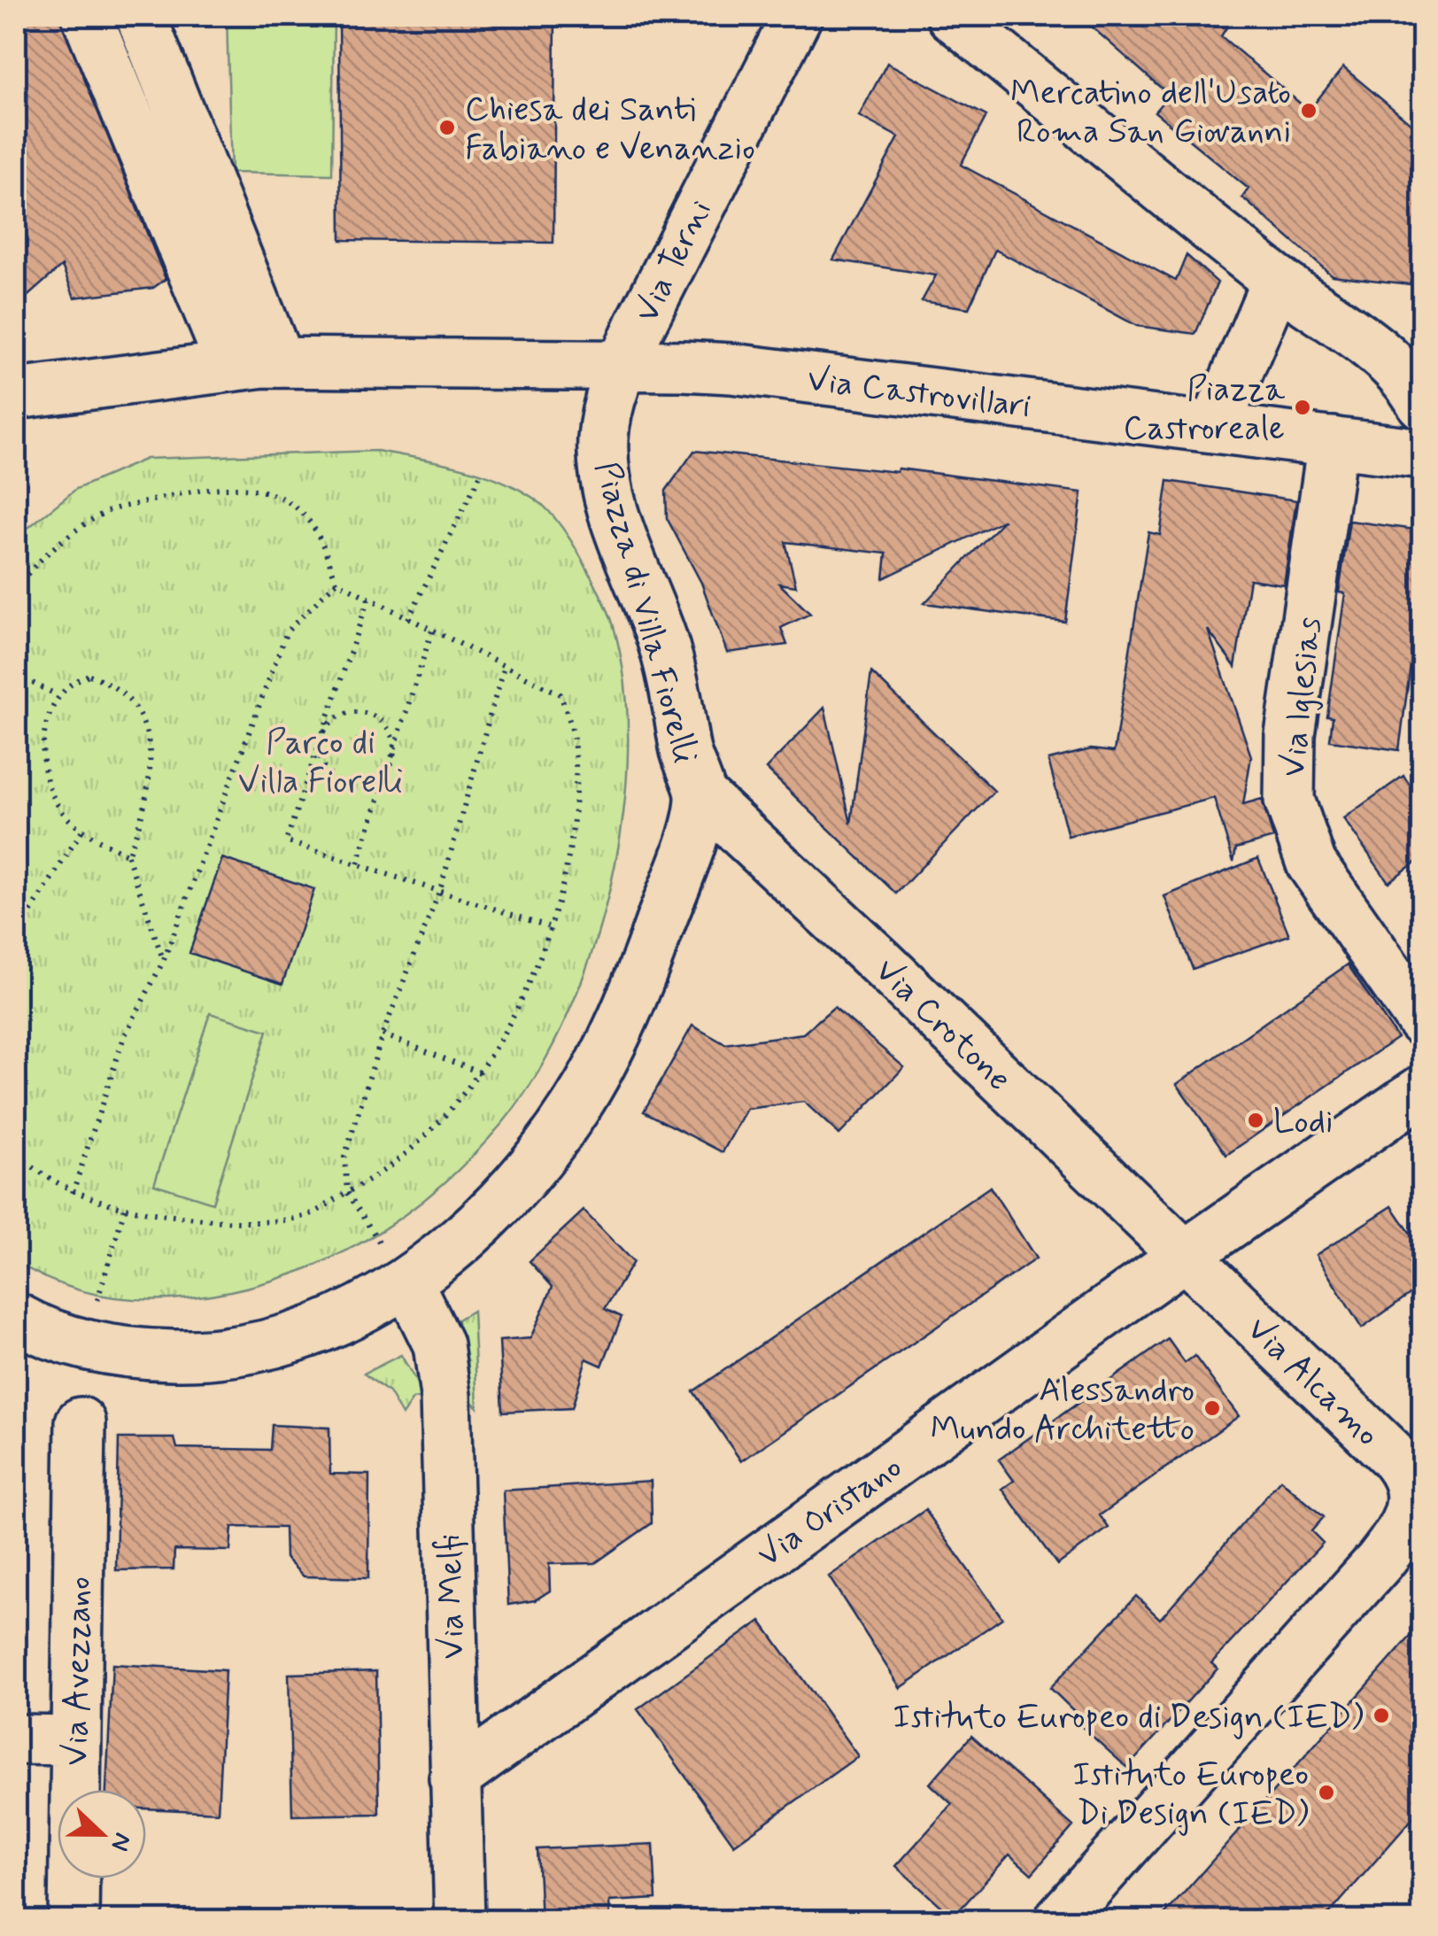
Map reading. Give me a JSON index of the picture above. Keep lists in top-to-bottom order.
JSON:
{
  "streets": {
    "street": [
      "Via Terni",
      "Via Castrovillari",
      "Piazza di Villa Fiorelli",
      "Via Iglesias",
      "Via Crotone",
      "Via Alcamo",
      "Via Oristano",
      "Via Melfi",
      "Via Avezzano"
    ]
  },
  "crossings": [
    ["Via Terni", "Via Castrovillari"],
    ["Via Terni", "Piazza di Villa Fiorelli"],
    ["Via Castrovillari", "Piazza di Villa Fiorelli"],
    ["Piazza di Villa Fiorelli", "Via Crotone"],
    ["Piazza di Villa Fiorelli", "Via Melfi"],
    ["Via Crotone", "Via Alcamo"],
    ["Via Crotone", "Via Oristano"],
    ["Via Alcamo", "Via Oristano"],
    ["Via Oristano", "Via Melfi"]
  ],
  "parks": ["Parco di Villa Fiorelli"],
  "places": [
    "Mercatino dell'Usato Roma San Giovanni",
    "Chiesa dei Santi Fabiano e Venanzio",
    "Piazza Castroreale",
    "Lodi",
    "Alessandro Mundo Architetto",
    "Istituto Europeo di Design (IED)",
    "Istituto Europeo Di Design (IED)"
  ],
  "north": "right"
}
